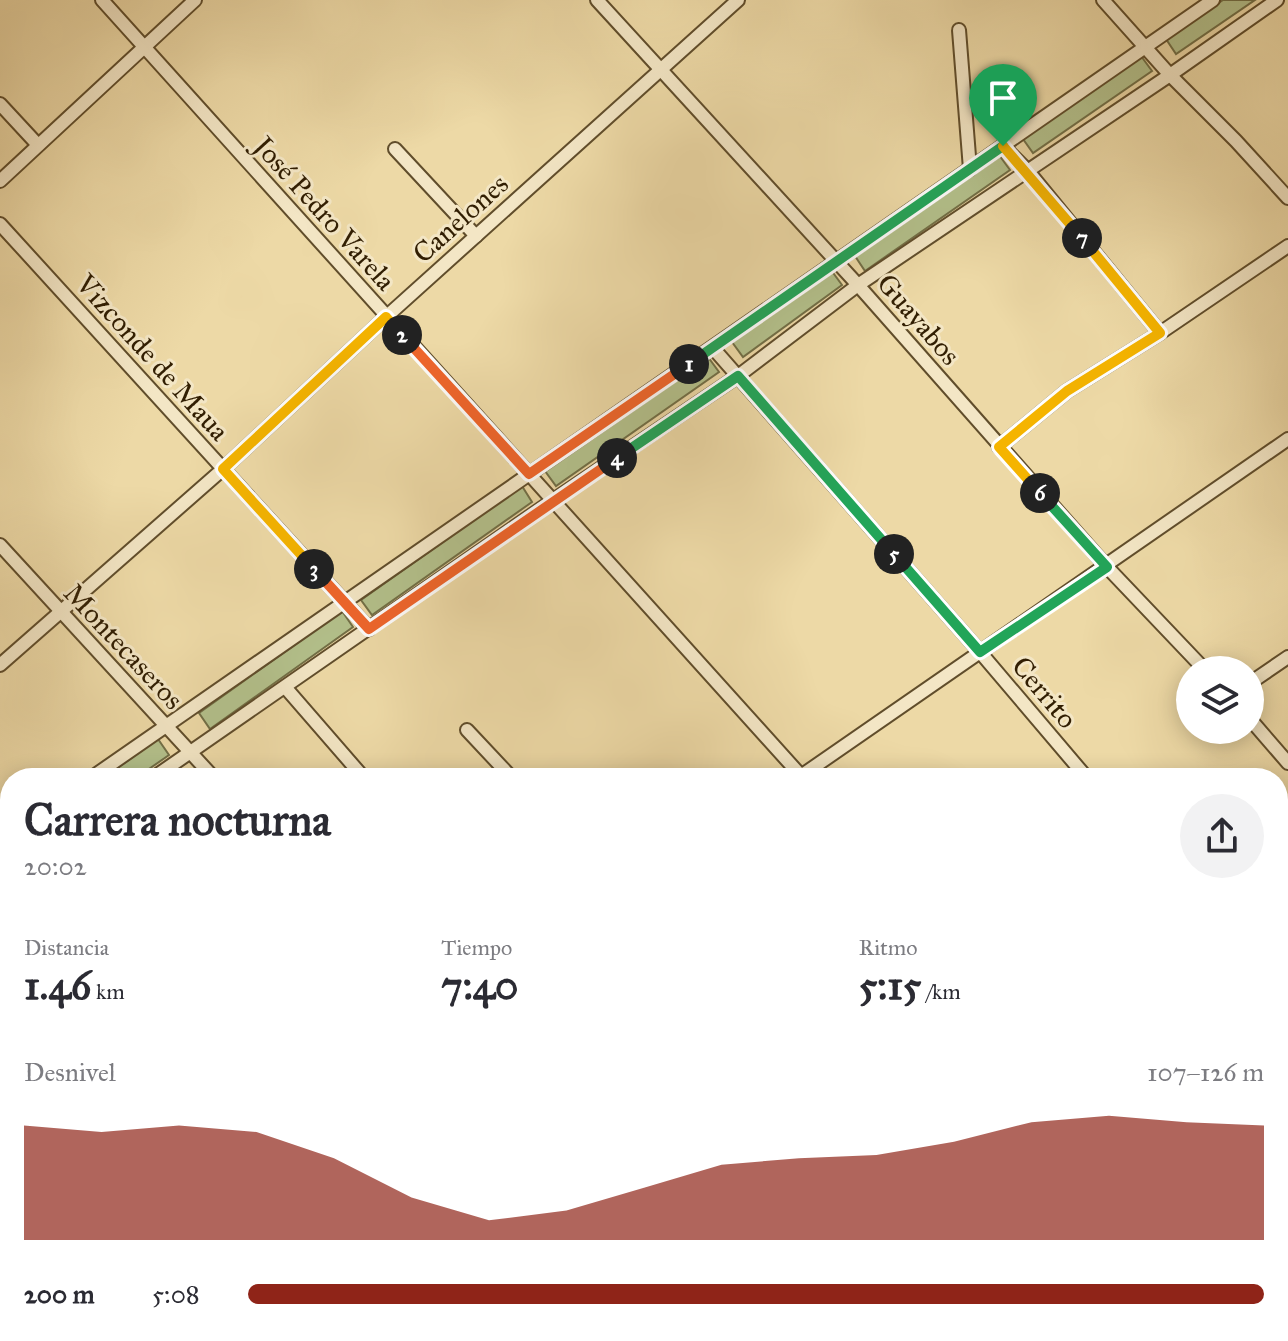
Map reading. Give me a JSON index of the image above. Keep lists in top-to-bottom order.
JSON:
{
  "streets": {
    "street": [
      "José Pedro Varela",
      "Canelones",
      "Guayabos",
      "Vizconde de Maua",
      "Montecaseros",
      "Cerrito"
    ]
  },
  "crossings": [
    ["José Pedro Varela", "Canelones"],
    ["Canelones", "Guayabos"],
    ["Canelones", "Vizconde de Maua"],
    ["Canelones", "Montecaseros"]
  ],
  "page": {
    "pins": [
      "7",
      "2",
      "1",
      "4",
      "6",
      "5",
      "3"
    ],
    "heading": ["Carrera nocturna", "20:02"],
    "stats": [
      ["Distancia", "1.46 km"],
      ["Tiempo", "7:40"],
      ["Ritmo", "5:15 /km"]
    ],
    "chart": ["Desnivel", "107–126 m"],
    "list": [
      {
        "name": "200 m",
        "note": "5:08"
      }
    ]
  }
}
